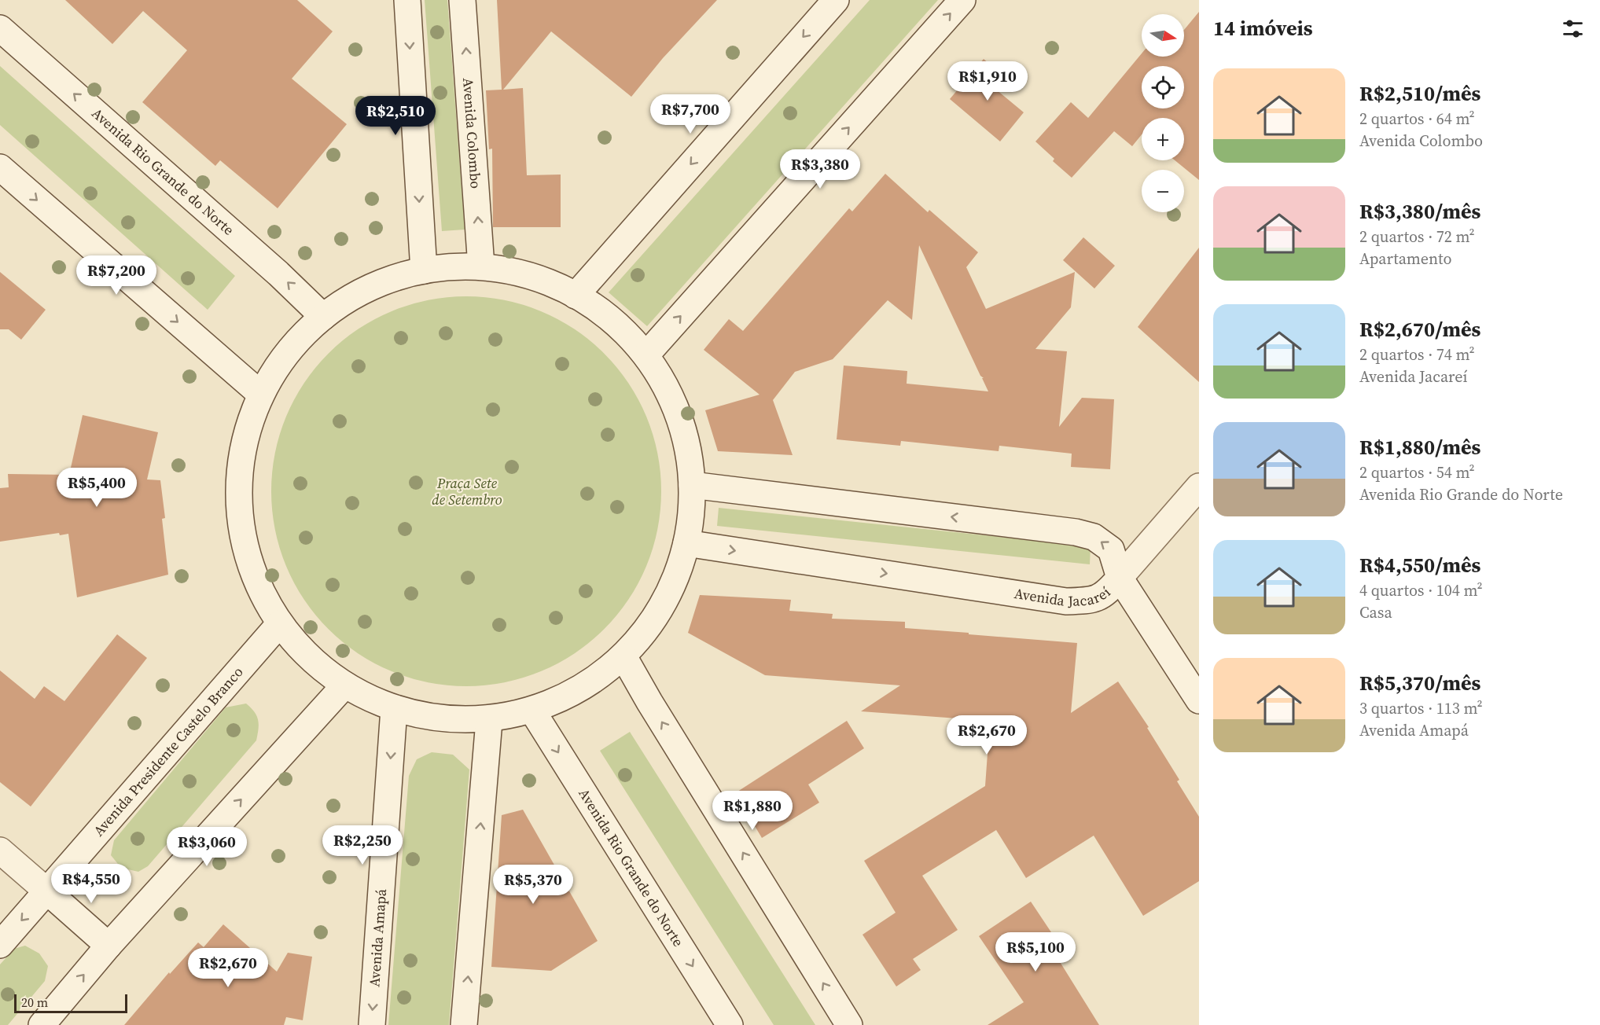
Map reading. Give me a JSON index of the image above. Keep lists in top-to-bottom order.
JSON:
{
  "streets": {
    "main road": [
      "Avenida Colombo",
      "Avenida Rio Grande do Norte",
      "Avenida Jacareí",
      "Avenida Presidente Castelo Branco",
      "Avenida Amapá"
    ]
  },
  "parks": ["Praça Sete de Setembro"],
  "scale_bar": "20 m",
  "north": "right",
  "page": {
    "heading": "14 imóveis",
    "map_buttons": ["+", "−"],
    "list": [
      {
        "name": "R$2,510/mês",
        "note": "2 quartos · 64 m² · Avenida Colombo"
      },
      {
        "name": "R$3,380/mês",
        "note": "2 quartos · 72 m² · Apartamento"
      },
      {
        "name": "R$2,670/mês",
        "note": "2 quartos · 74 m² · Avenida Jacareí"
      },
      {
        "name": "R$1,880/mês",
        "note": "2 quartos · 54 m² · Avenida Rio Grande do Norte"
      },
      {
        "name": "R$4,550/mês",
        "note": "4 quartos · 104 m² · Casa"
      },
      {
        "name": "R$5,370/mês",
        "note": "3 quartos · 113 m² · Avenida Amapá"
      }
    ],
    "price": [
      "R$1,910",
      "R$7,700",
      "R$2,510",
      "R$3,380",
      "R$7,200",
      "R$5,400",
      "R$2,670",
      "R$1,880",
      "R$2,250",
      "R$3,060",
      "R$4,550",
      "R$5,370",
      "R$5,100",
      "R$2,670"
    ],
    "scale": "20 m"
  }
}
